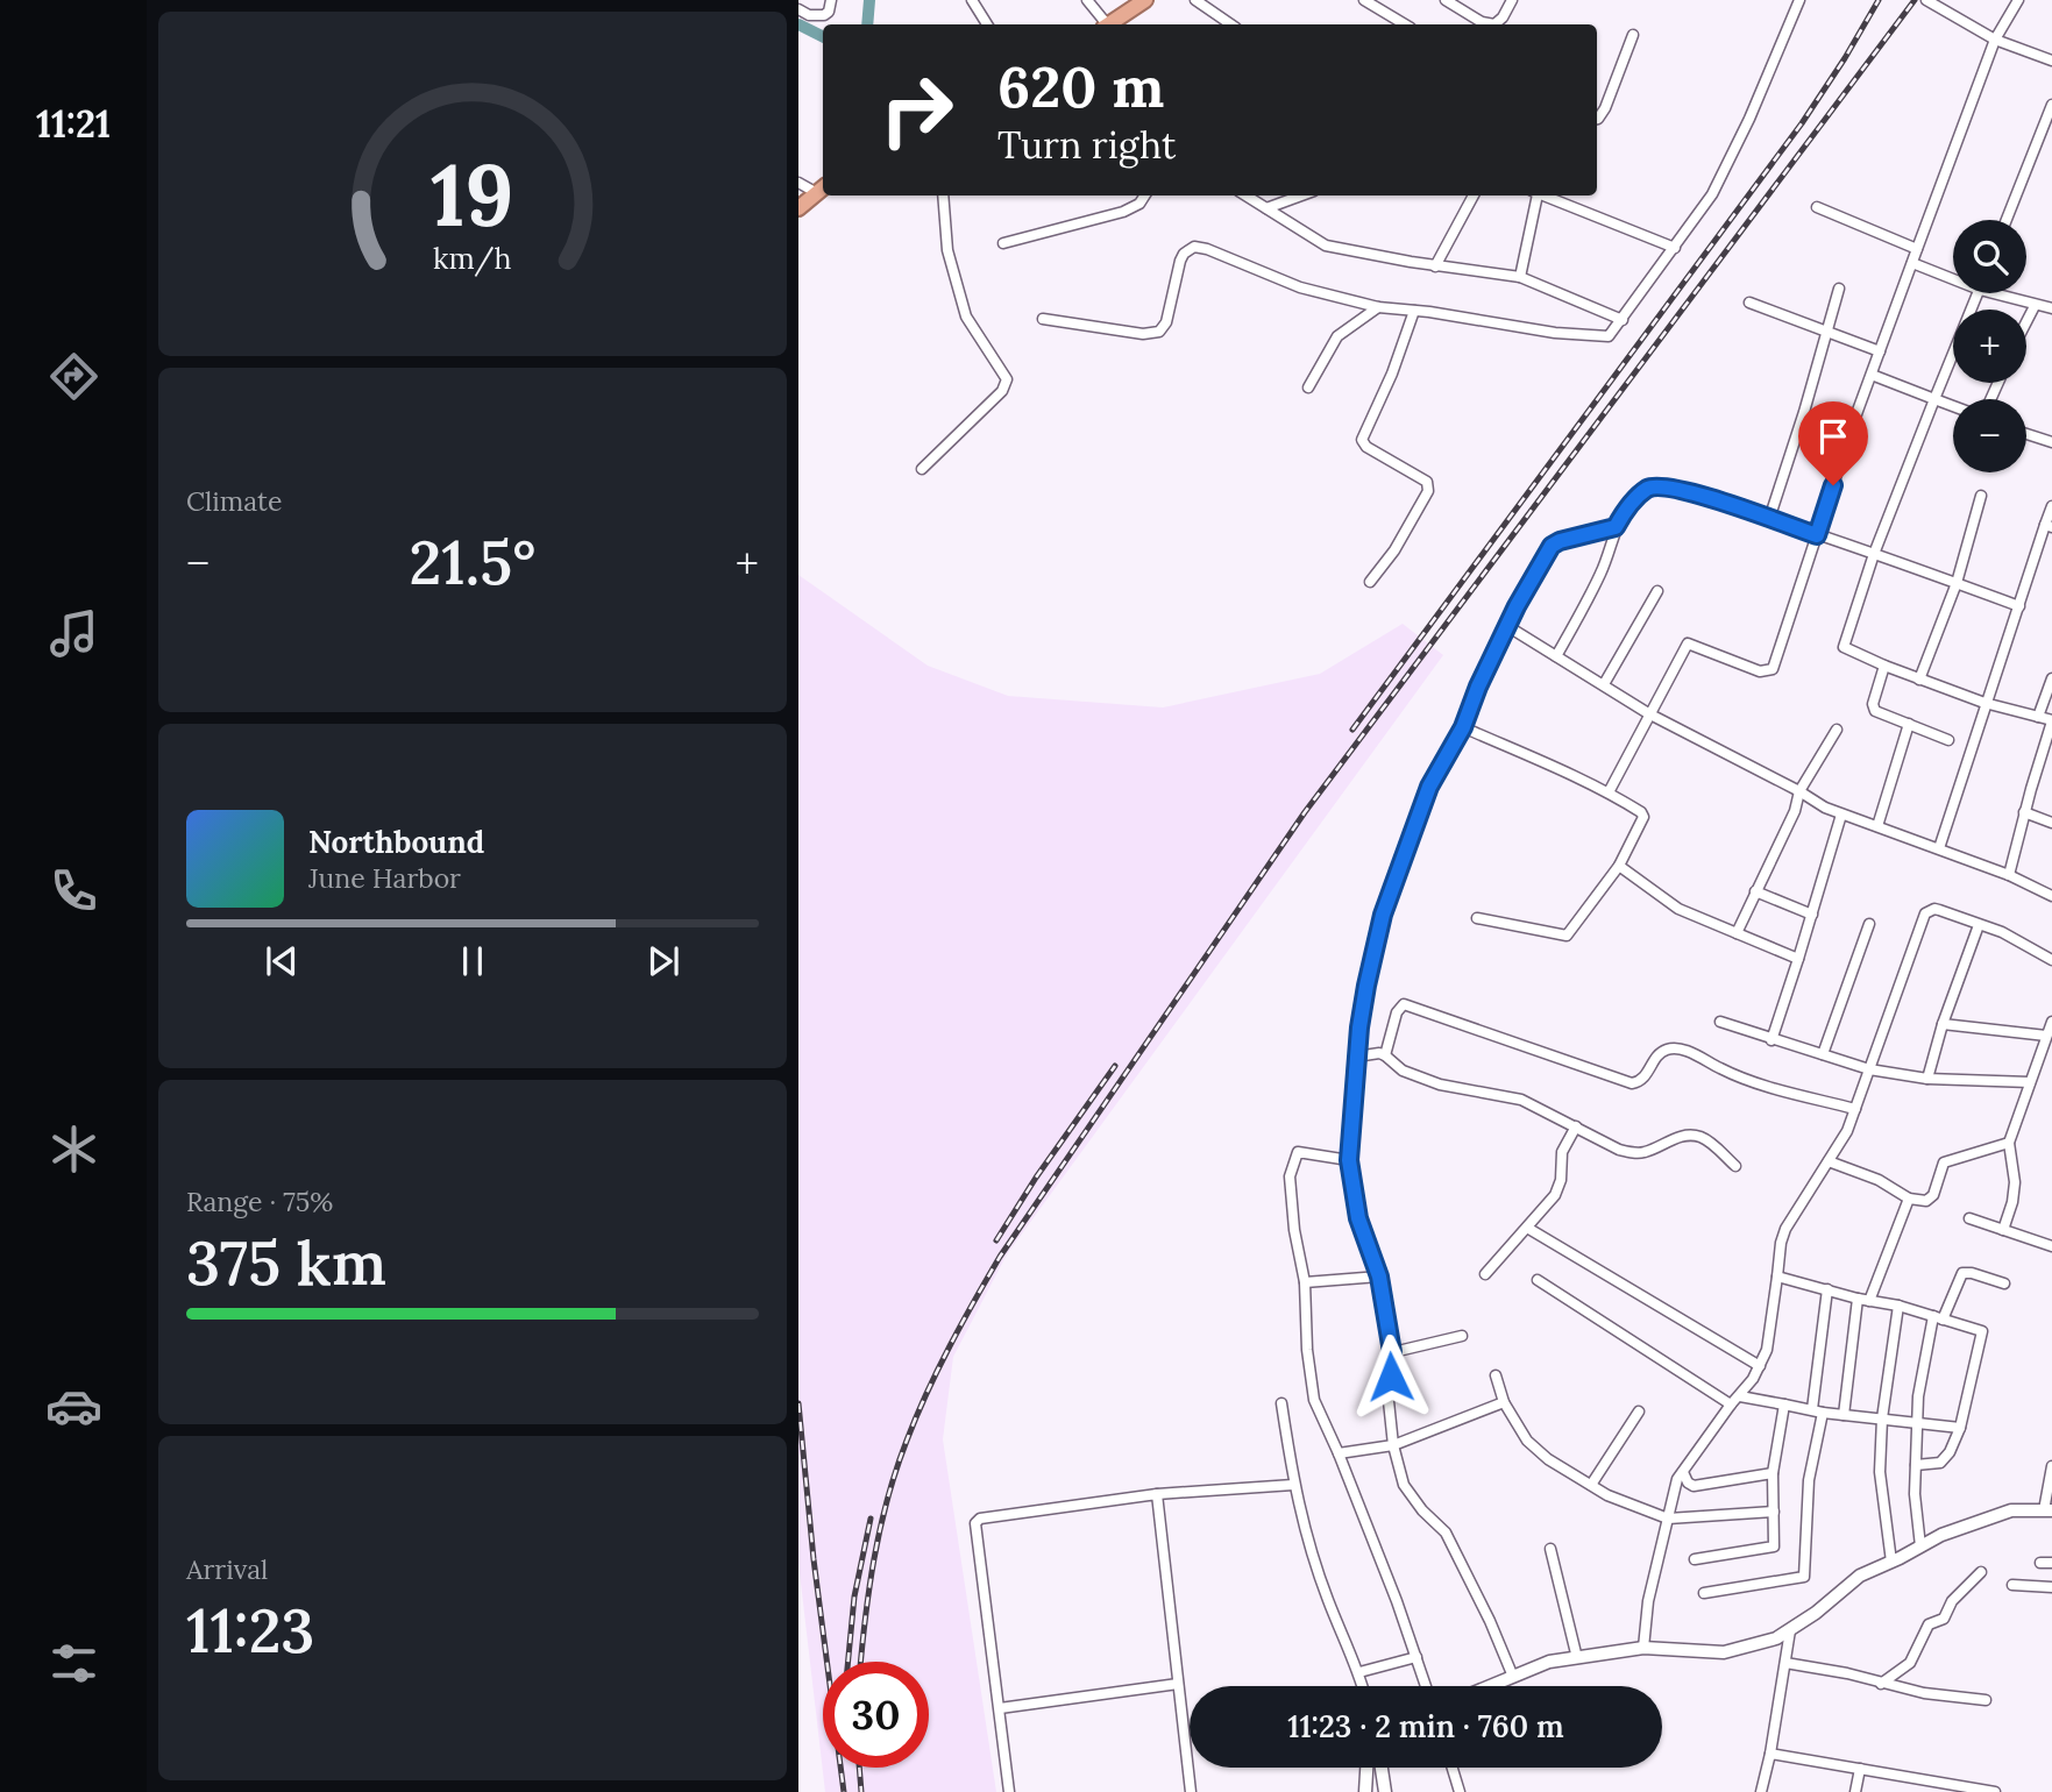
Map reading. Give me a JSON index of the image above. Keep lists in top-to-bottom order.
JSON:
{
  "page": {
    "tabs": "11:21",
    "turn": ["620 m", "Turn right"],
    "map_buttons": ["+", "−"],
    "tile": [
      "Climate",
      ["Range · 75%", "375 km"],
      ["Arrival", "11:23"]
    ],
    "heat": ["−", "21.5°", "+"],
    "song": ["Northbound", "June Harbor"],
    "limit": "30",
    "trip": "11:23 · 2 min · 760 m",
    "gauge": ["19", "km/h"]
  }
}
